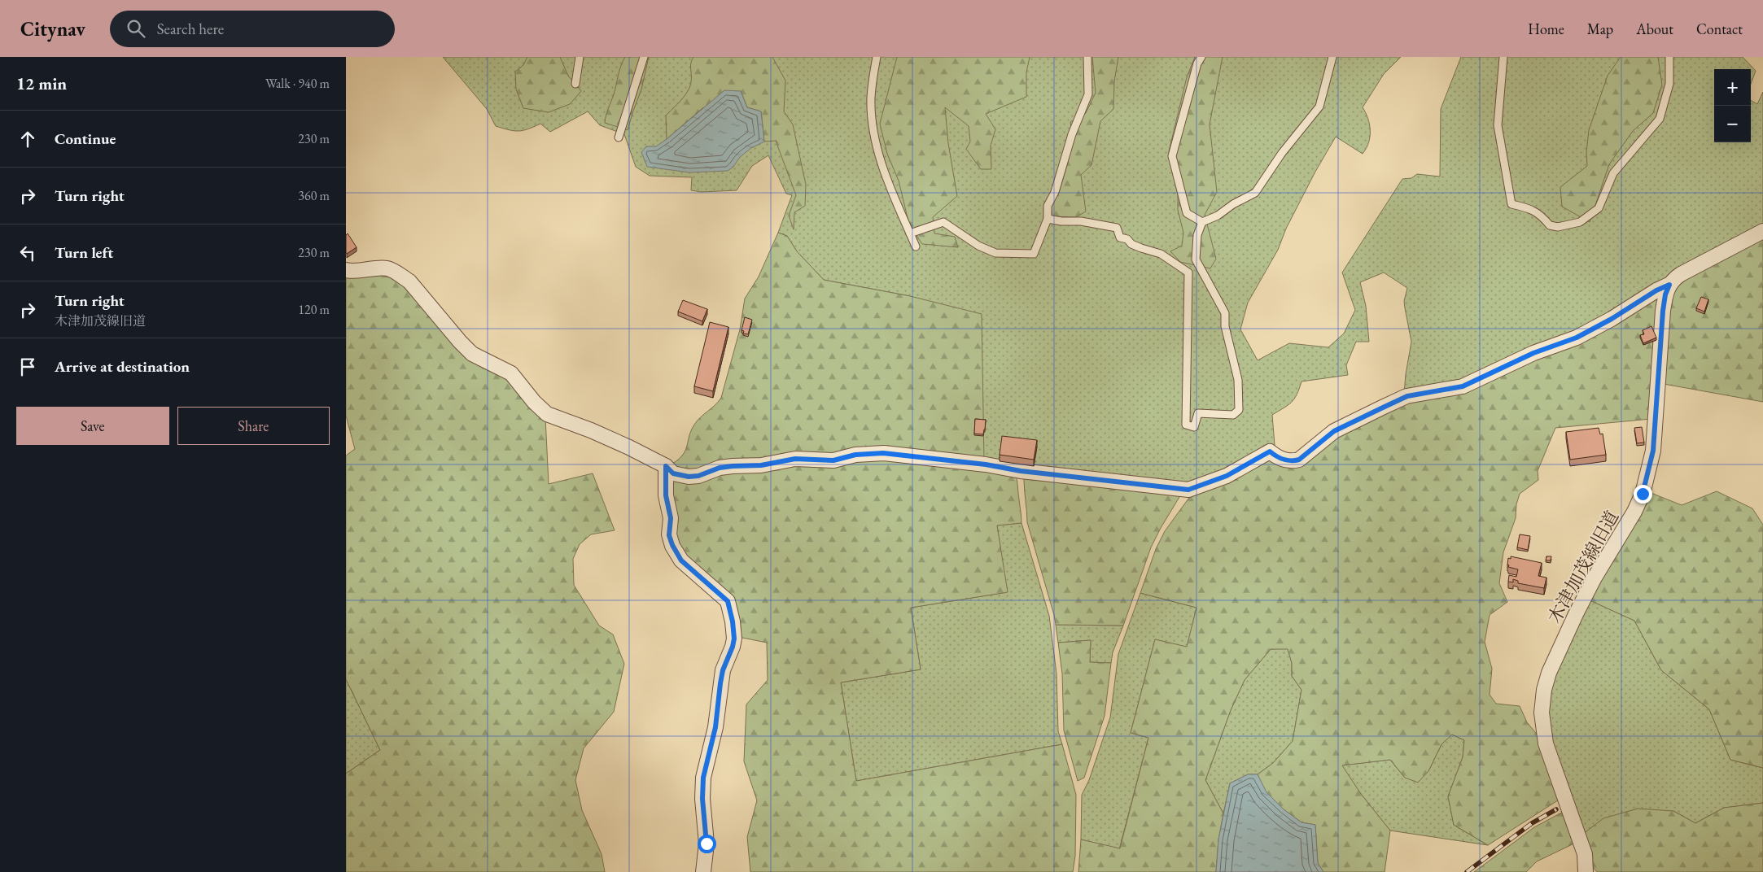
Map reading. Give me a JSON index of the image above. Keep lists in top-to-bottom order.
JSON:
{
  "streets": {
    "street": ["木津加茂線旧道"]
  },
  "page": {
    "header": "Citynav",
    "search": "Search here",
    "nav": [
      "Home",
      "Map",
      "About",
      "Contact"
    ],
    "heading": ["12 min", "Walk · 940 m"],
    "map_buttons": ["+", "−"],
    "list": [
      ["Continue", "230 m"],
      ["Turn right", "360 m"],
      ["Turn left", "230 m"],
      ["Turn right", "木津加茂線旧道", "120 m"],
      "Arrive at destination"
    ],
    "buttons": ["Save", "Share"]
  }
}
